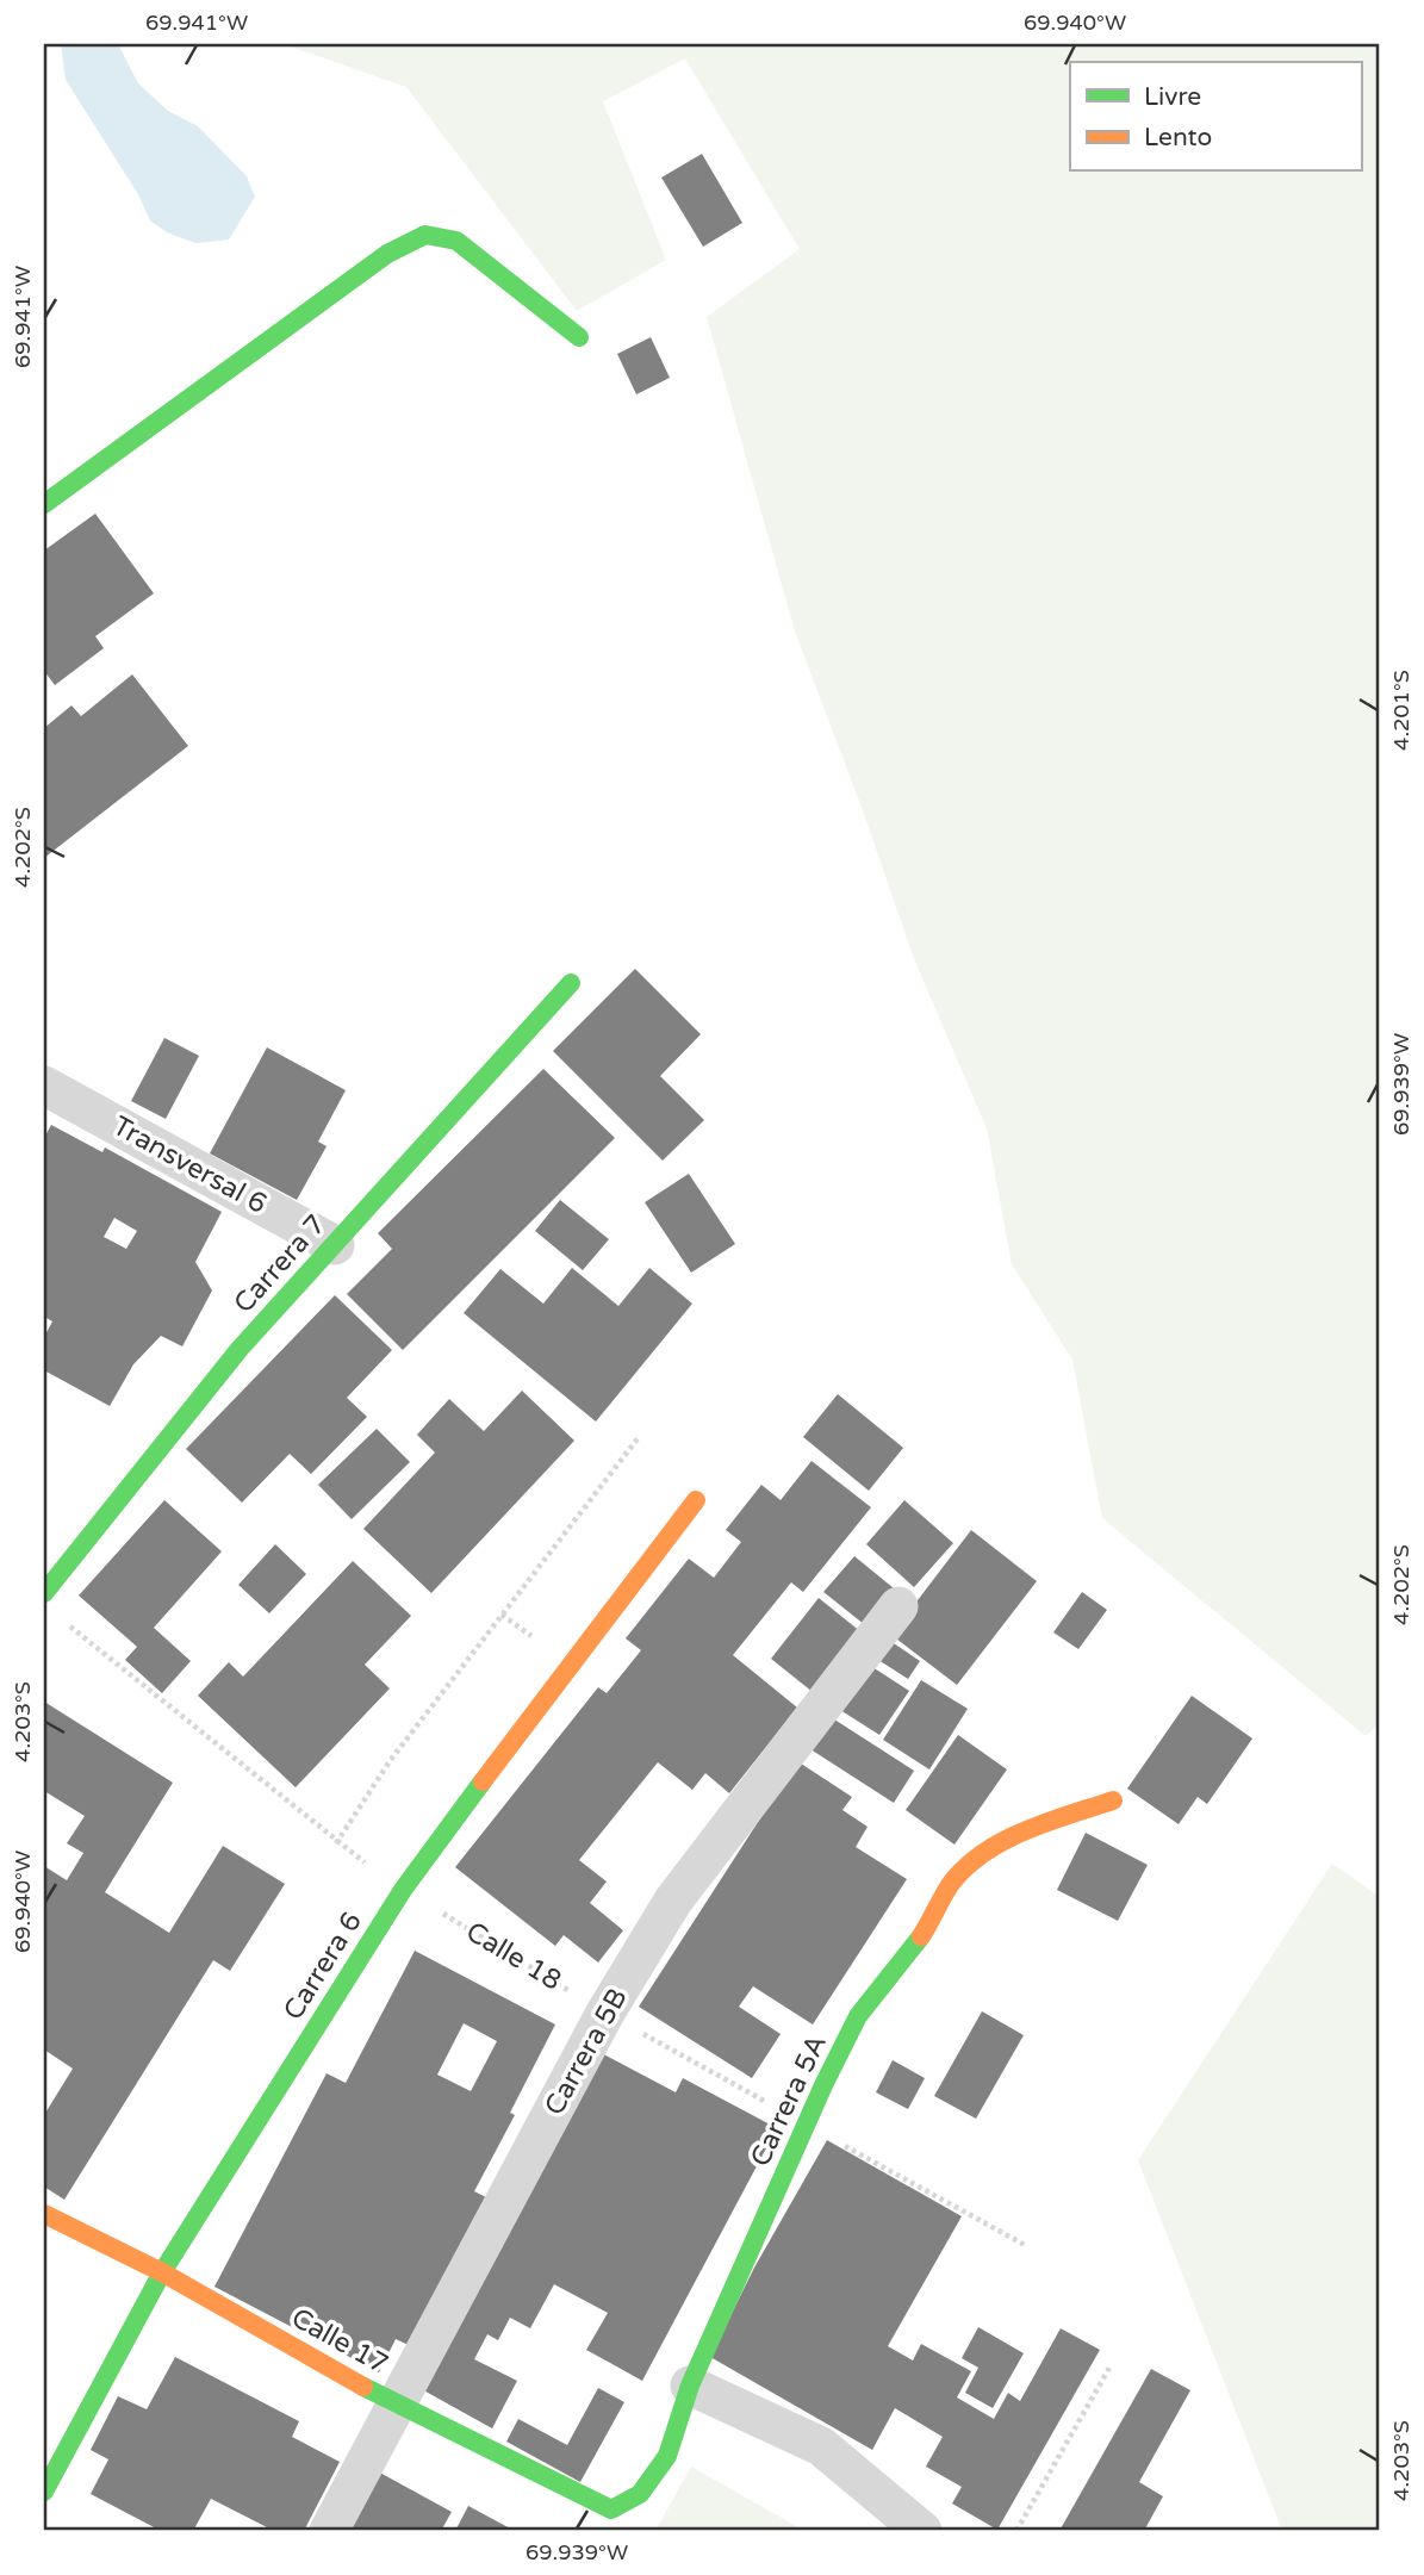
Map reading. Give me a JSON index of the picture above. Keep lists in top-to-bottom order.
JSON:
{
  "streets": {
    "street": [
      "Transversal 6",
      "Carrera 7",
      "Carrera 6",
      "Carrera 5B",
      "Carrera 5A",
      "Calle 17"
    ],
    "path": ["Calle 18"]
  },
  "crossings": [
    ["Transversal 6", "Carrera 7"],
    ["Calle 18", "Carrera 6"],
    ["Calle 18", "Carrera 5B"],
    ["Calle 18", "Carrera 5A"],
    ["Carrera 6", "Calle 17"],
    ["Carrera 5B", "Calle 17"],
    ["Carrera 5A", "Calle 17"]
  ],
  "legend": ["Livre", "Lento"],
  "coordinates": [
    "69.941°W",
    "69.940°W",
    "4.201°S",
    "4.202°S",
    "69.939°W",
    "4.203°S"
  ]
}
